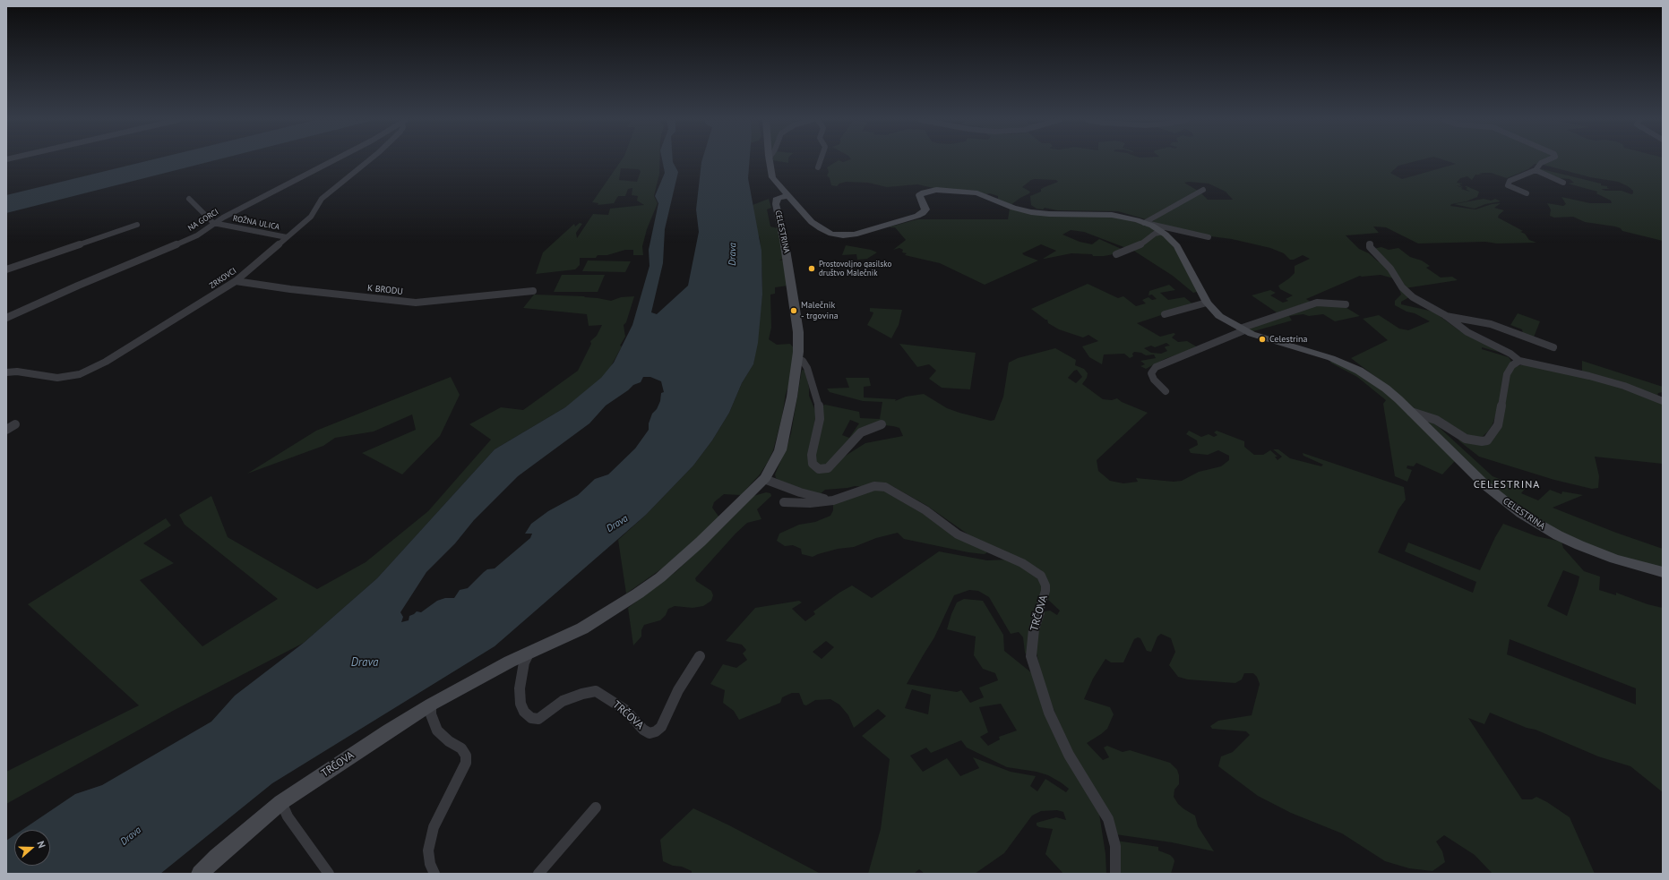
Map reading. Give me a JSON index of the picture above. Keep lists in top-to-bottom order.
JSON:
{
  "streets": {
    "street": [
      "NA GORCI",
      "ROŽNA ULICA",
      "CELESTRINA",
      "ZRKOVCI",
      "K BRODU",
      "TRČOVA"
    ]
  },
  "crossings": [
    ["NA GORCI", "ROŽNA ULICA"],
    ["ROŽNA ULICA", "ZRKOVCI"],
    ["CELESTRINA", "TRČOVA"],
    ["ZRKOVCI", "K BRODU"]
  ],
  "districts": ["CELESTRINA"],
  "water": ["Drava"],
  "places": ["Prostovoljno gasilsko društvo Malečnik", "Malečnik - trgovina", "Celestrina"],
  "north": "right"
}
